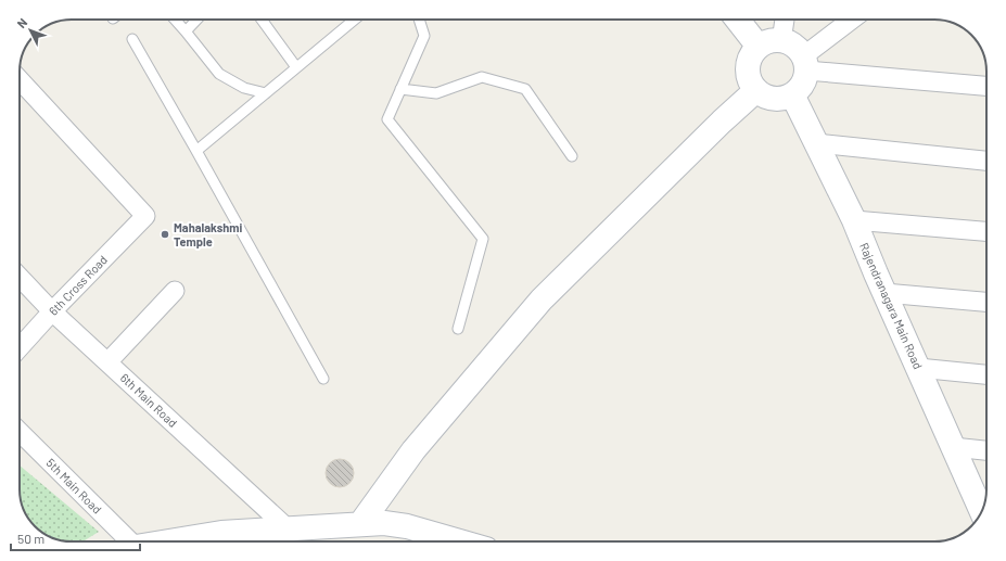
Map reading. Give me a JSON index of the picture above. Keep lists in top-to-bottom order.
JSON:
{
  "streets": {
    "street": [
      "6th Cross Road",
      "Rajendranagara Main Road",
      "6th Main Road",
      "5th Main Road"
    ]
  },
  "crossings": [
    ["6th Cross Road", "6th Main Road"]
  ],
  "places": ["Mahalakshmi Temple"],
  "scale_bar": "50 m",
  "north": "top left"
}
